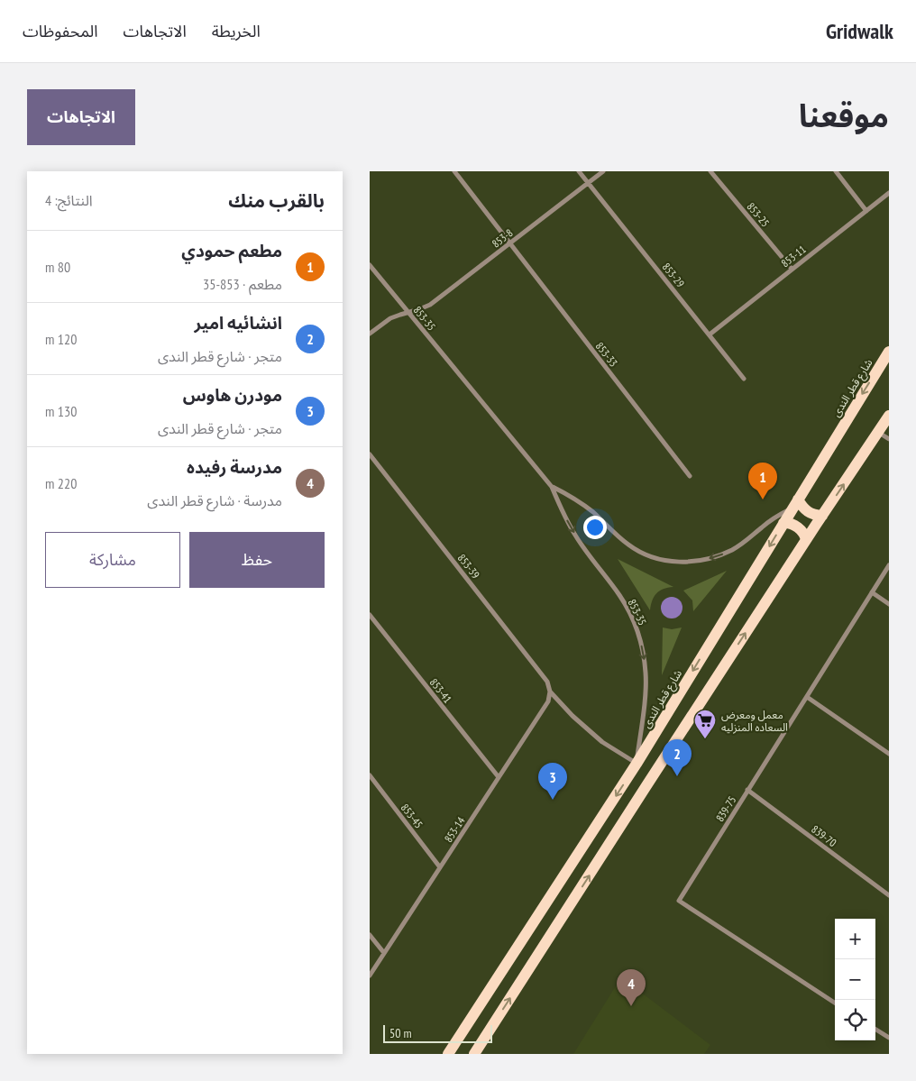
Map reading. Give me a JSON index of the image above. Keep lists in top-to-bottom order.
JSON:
{
  "streets": {
    "main road": ["شارع قطر الندى"],
    "street": [
      "853-25",
      "853-8",
      "853-11",
      "853-29",
      "853-35",
      "853-33",
      "853-39",
      "853-41",
      "839-75",
      "853-45",
      "853-14",
      "839-70"
    ]
  },
  "crossings": [
    ["853-25", "853-11"],
    ["853-8", "853-29"],
    ["853-8", "853-35"],
    ["853-8", "853-33"],
    ["853-11", "853-29"],
    ["853-35", "شارع قطر الندى"],
    ["853-35", "853-39"],
    ["شارع قطر الندى", "853-39"],
    ["853-39", "853-14"],
    ["853-41", "853-14"],
    ["839-75", "839-70"],
    ["853-45", "853-14"]
  ],
  "places": {
    "supermarket": ["معمل ومعرض السعاده المنزليه"]
  },
  "scale_bar": "50 m",
  "page": {
    "header": "Gridwalk",
    "nav": ["الخريطة", "الاتجاهات", "المحفوظات"],
    "title": "موقعنا",
    "buttons": [
      "الاتجاهات",
      ["حفظ", "مشاركة"]
    ],
    "heading": ["بالقرب منك", "النتائج: 4"],
    "list": [
      {
        "mark": "1",
        "name": "مطعم حمودي",
        "note": "مطعم · 853-35",
        "value": "80 m"
      },
      {
        "mark": "2",
        "name": "انشائيه امير",
        "note": "متجر · شارع قطر الندى",
        "value": "120 m"
      },
      {
        "mark": "3",
        "name": "مودرن هاوس",
        "note": "متجر · شارع قطر الندى",
        "value": "130 m"
      },
      {
        "mark": "4",
        "name": "مدرسة رفيده",
        "note": "مدرسة · شارع قطر الندى",
        "value": "220 m"
      }
    ],
    "pins": [
      "1",
      "2",
      "3",
      "4"
    ],
    "map_buttons": ["+", "−"],
    "scale": "50 m"
  }
}
